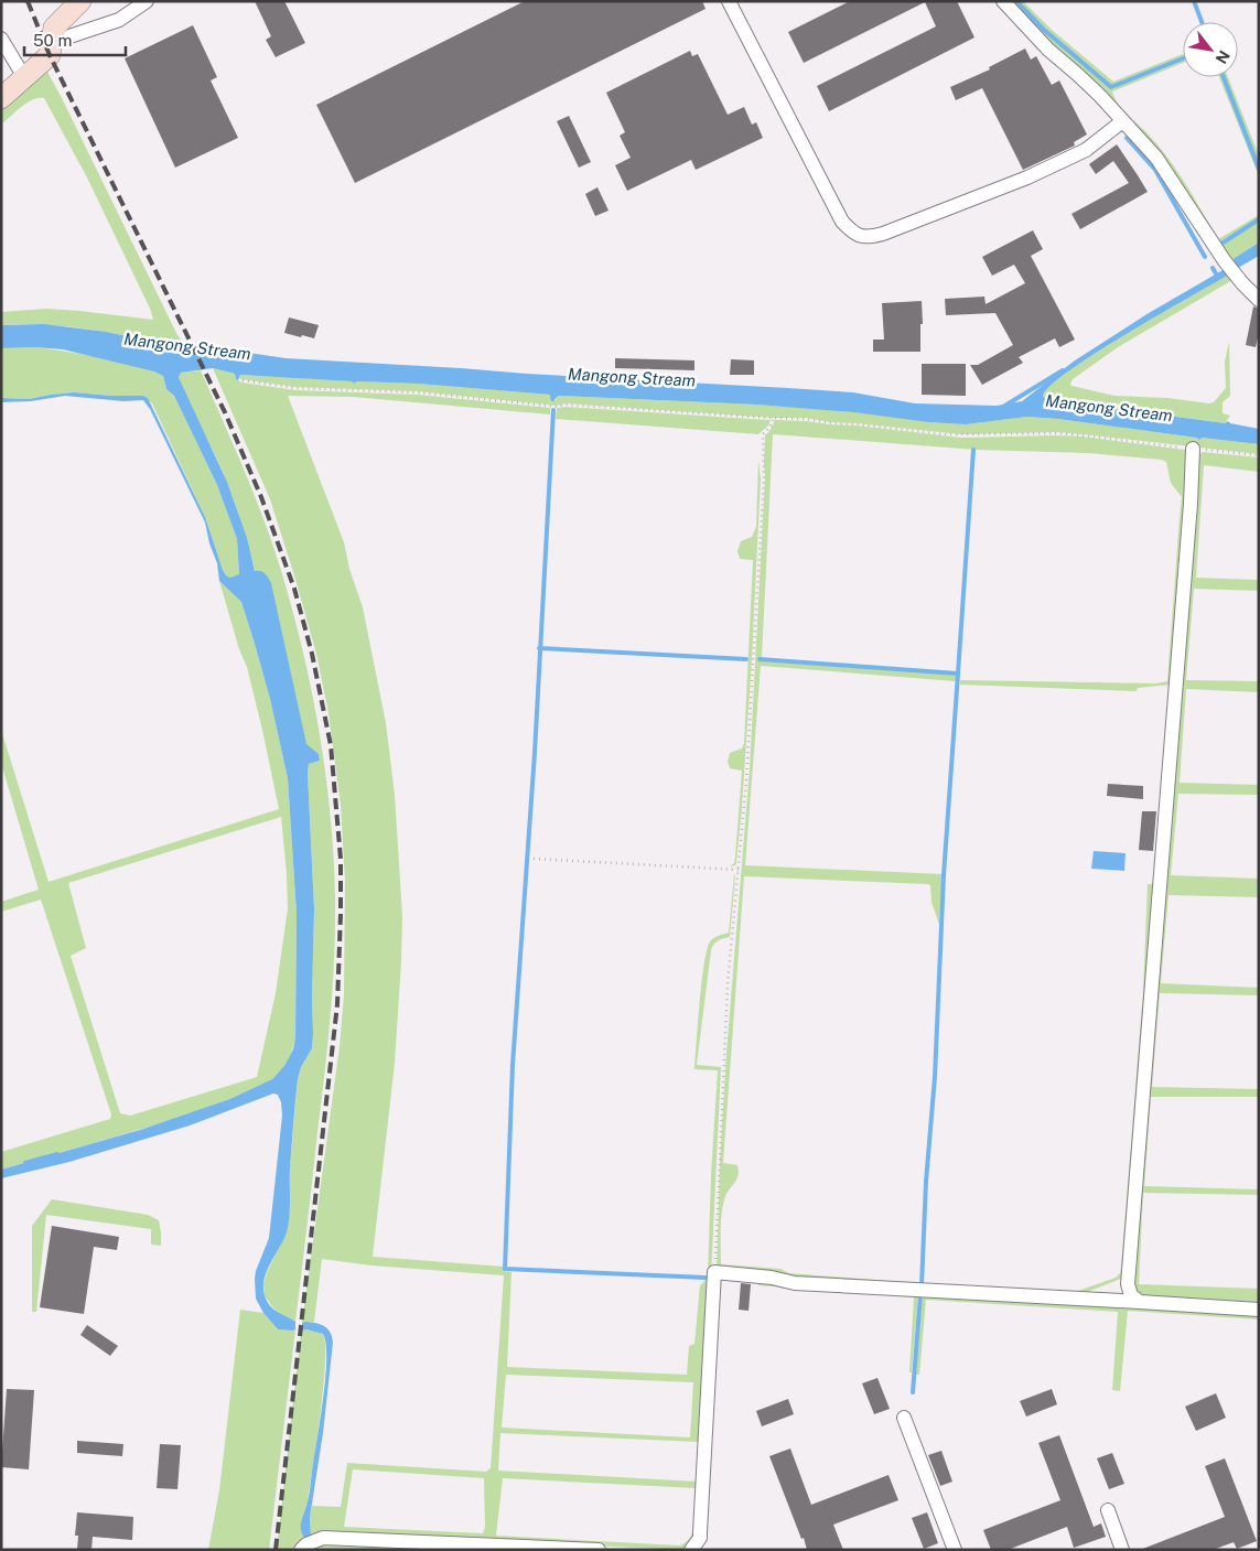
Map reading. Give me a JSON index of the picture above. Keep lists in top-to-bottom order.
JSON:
{
  "water": ["Mangong Stream"],
  "scale_bar": "50 m",
  "north": "bottom right"
}
